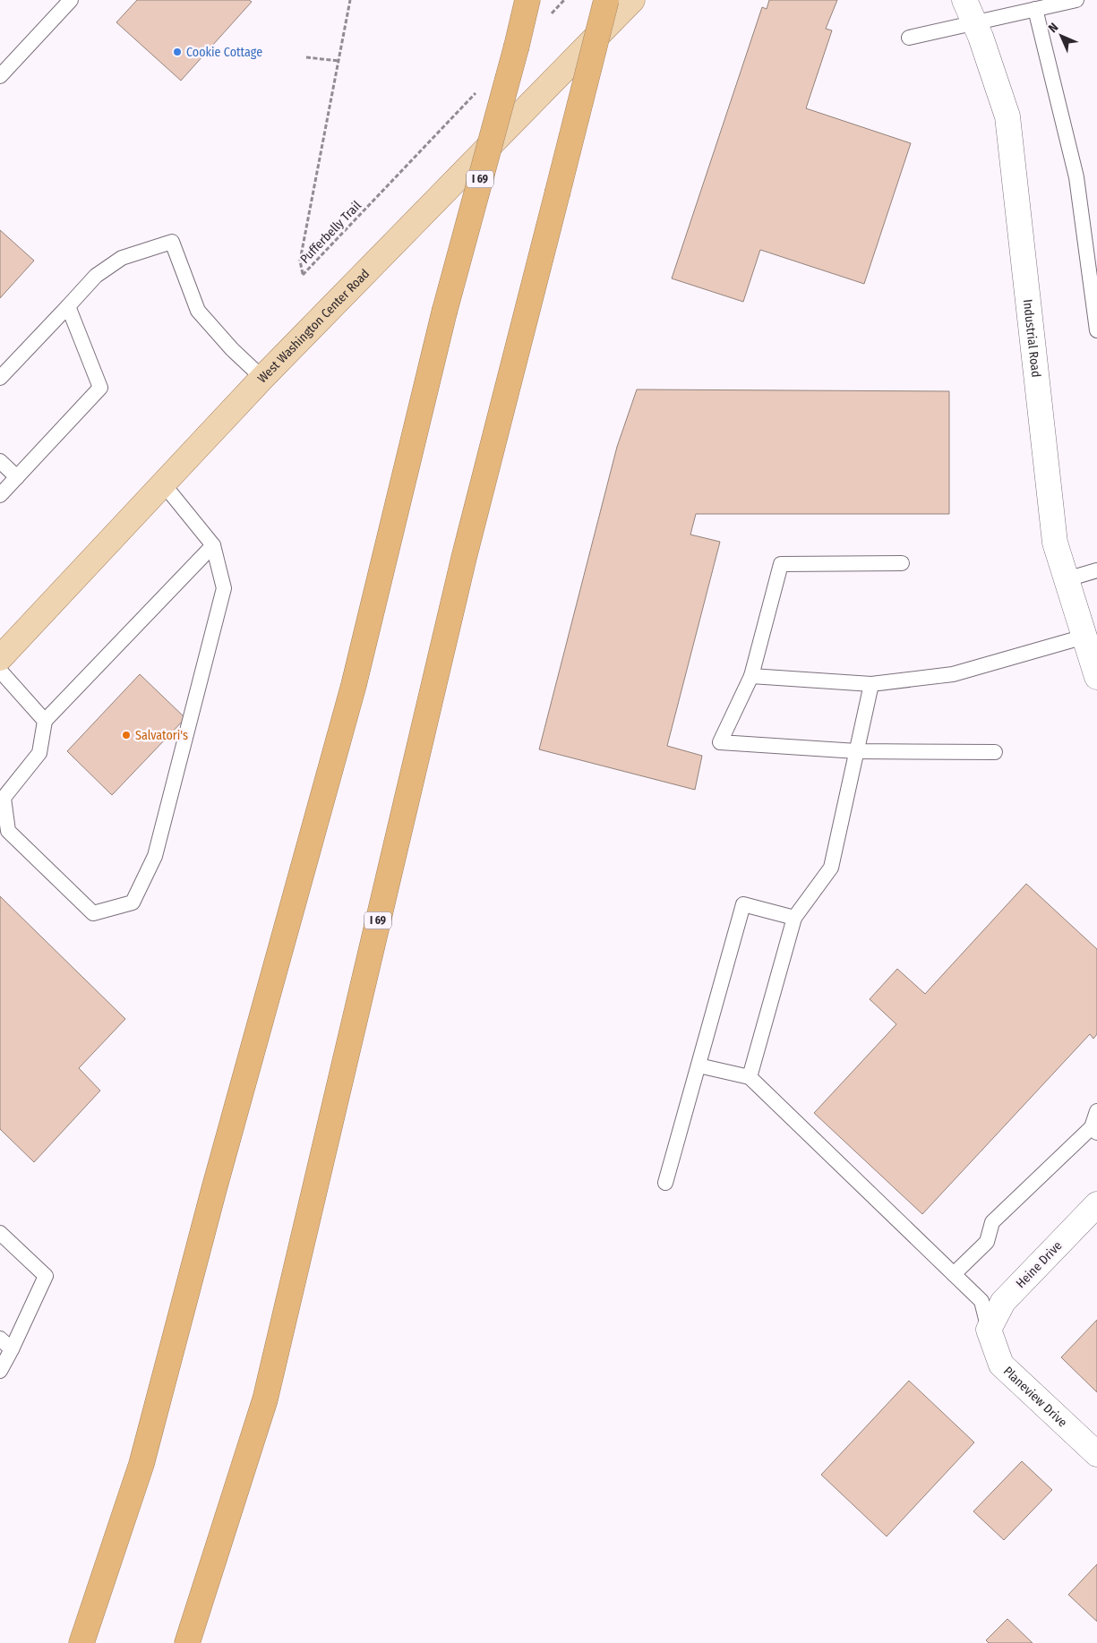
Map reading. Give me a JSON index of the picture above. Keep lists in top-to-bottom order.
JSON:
{
  "streets": {
    "highway": ["I 69"],
    "main road": ["West Washington Center Road"],
    "street": ["Industrial Road", "Heine Drive", "Planeview Drive"],
    "path": ["Pufferbelly Trail"]
  },
  "crossings": [
    ["Heine Drive", "Planeview Drive"]
  ],
  "places": ["Cookie Cottage", "Salvatori's"],
  "north": "top left"
}
